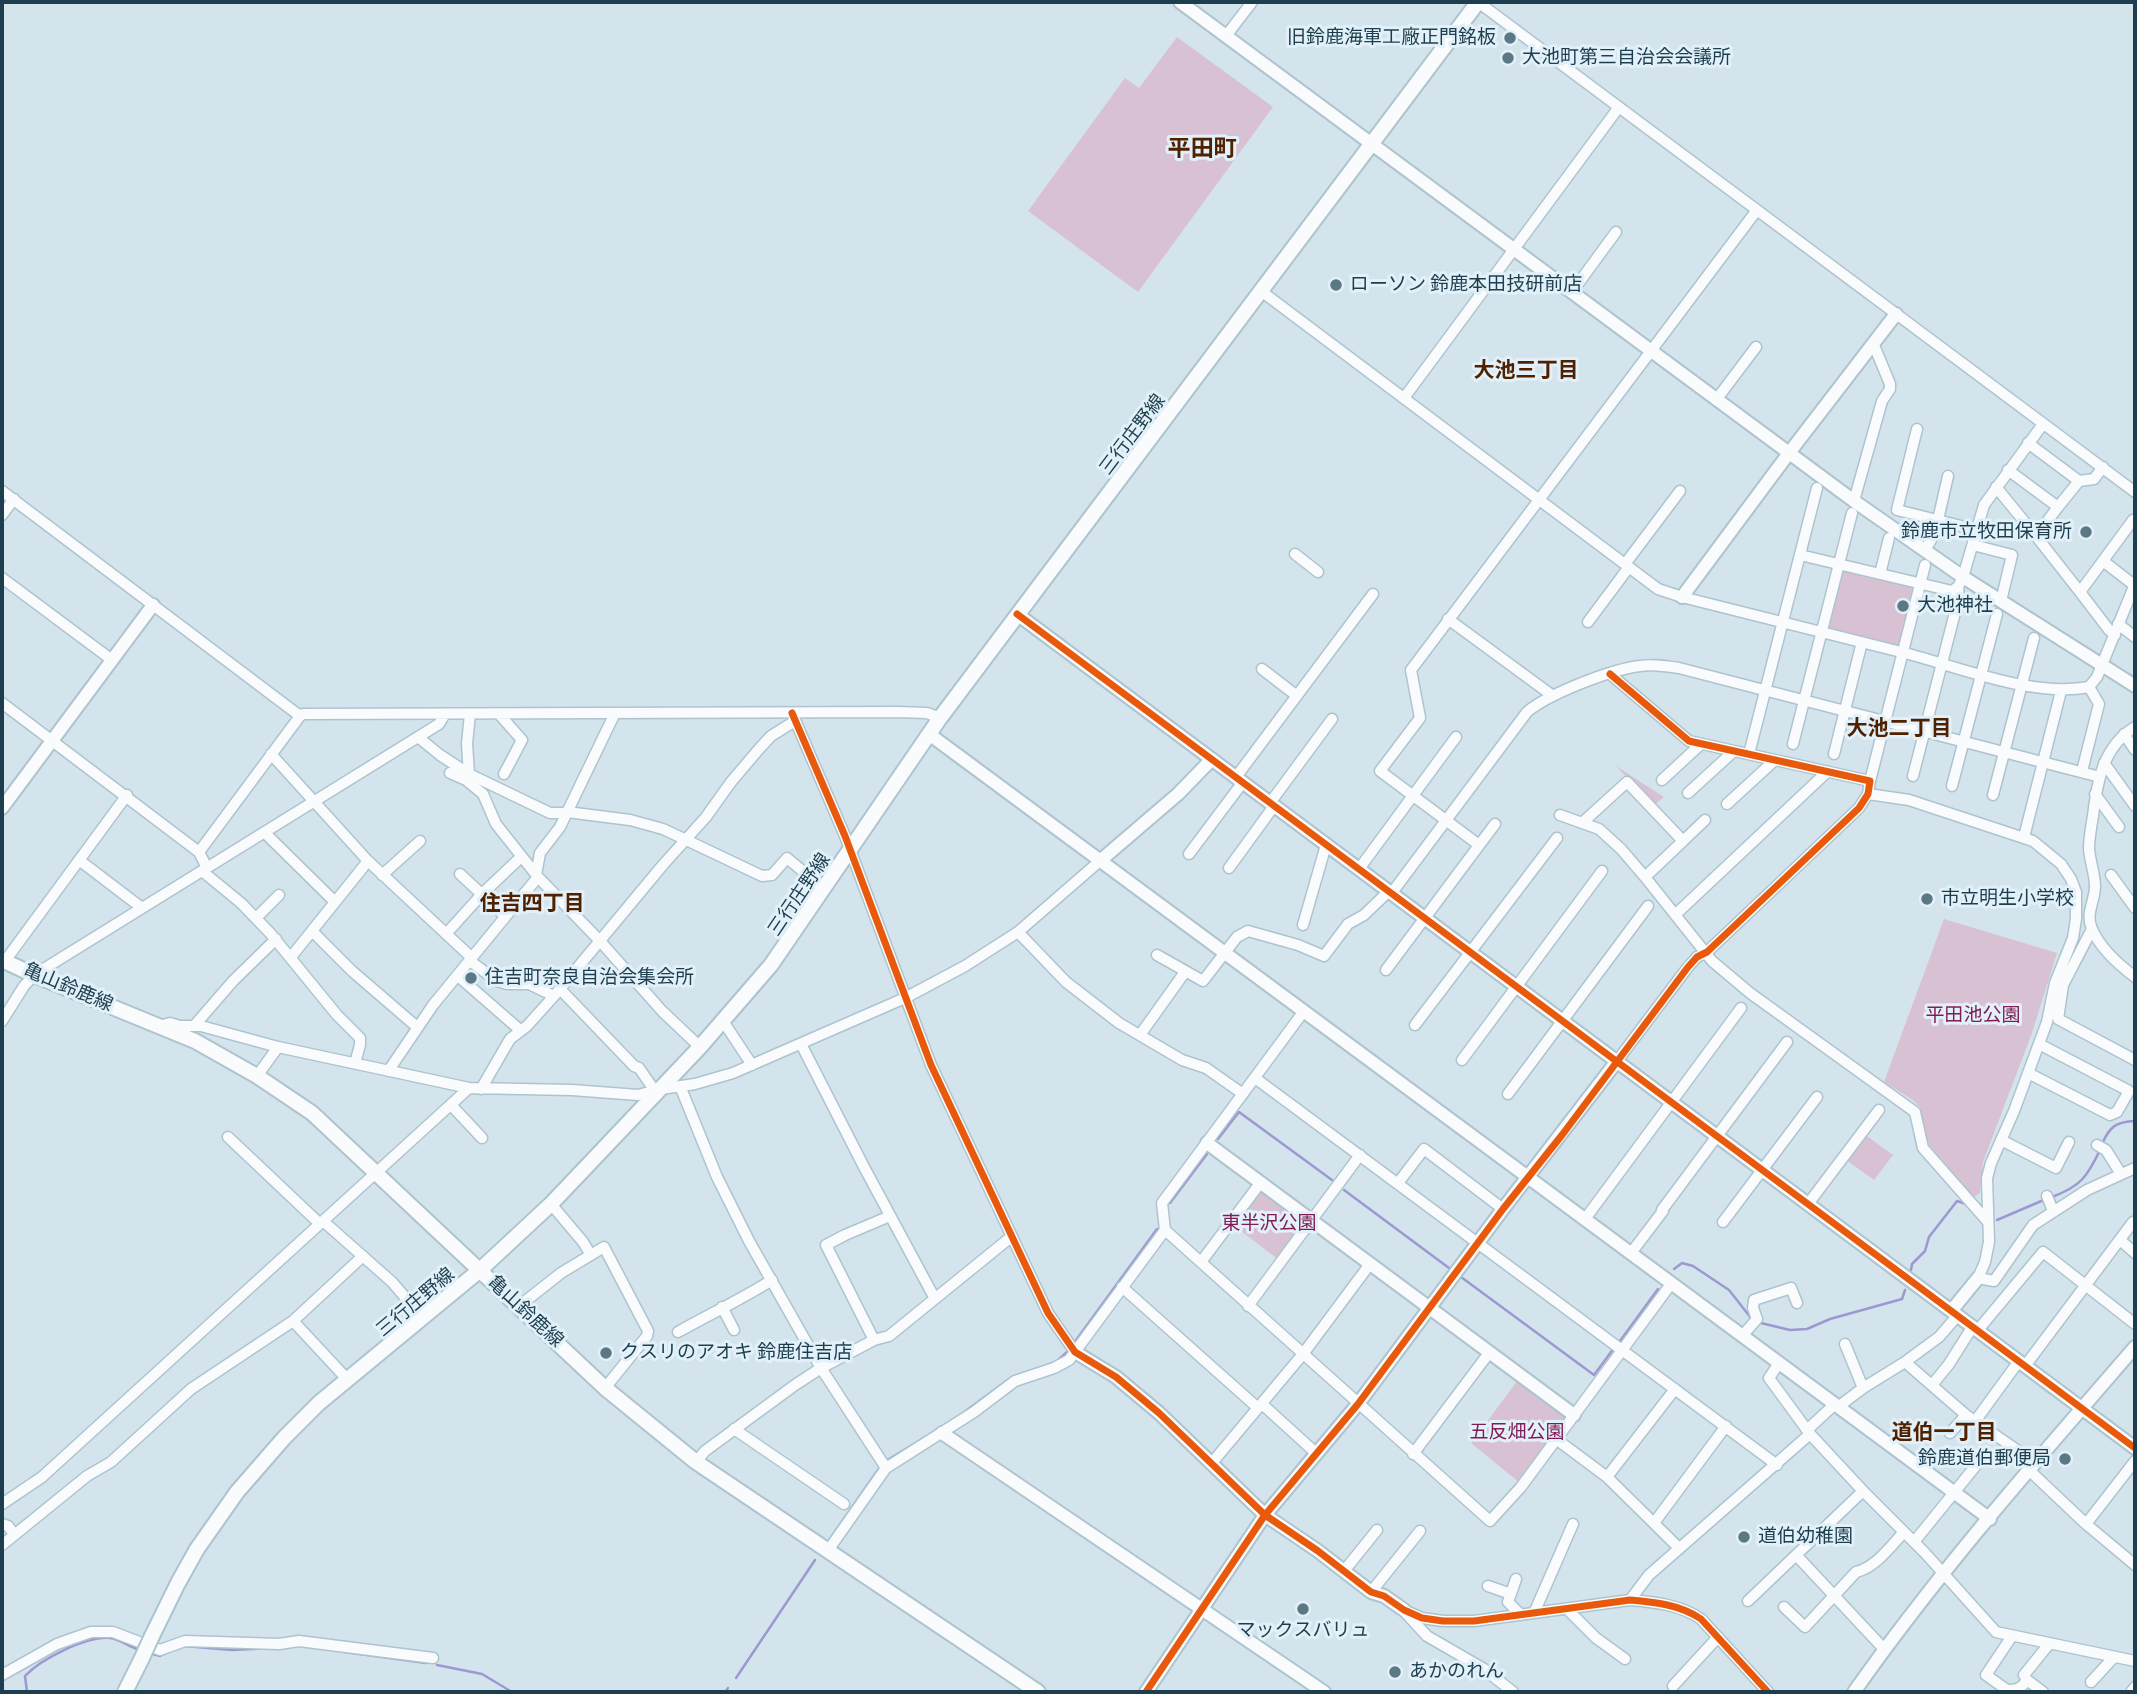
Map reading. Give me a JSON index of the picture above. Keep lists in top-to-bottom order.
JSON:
{
  "streets": {
    "main road": ["三行庄野線", "亀山鈴鹿線"]
  },
  "crossings": [
    ["三行庄野線", "亀山鈴鹿線"]
  ],
  "districts": [
    "平田町",
    "大池三丁目",
    "大池二丁目",
    "住吉四丁目",
    "道伯一丁目"
  ],
  "parks": ["平田池公園", "東半沢公園", "五反畑公園"],
  "places": [
    "旧鈴鹿海軍工廠正門銘板",
    "大池町第三自治会会議所",
    "ローソン 鈴鹿本田技研前店",
    "鈴鹿市立牧田保育所",
    "大池神社",
    "市立明生小学校",
    "住吉町奈良自治会集会所",
    "クスリのアオキ 鈴鹿住吉店",
    "鈴鹿道伯郵便局",
    "道伯幼稚園",
    "マックスバリュ",
    "あかのれん"
  ]
}
